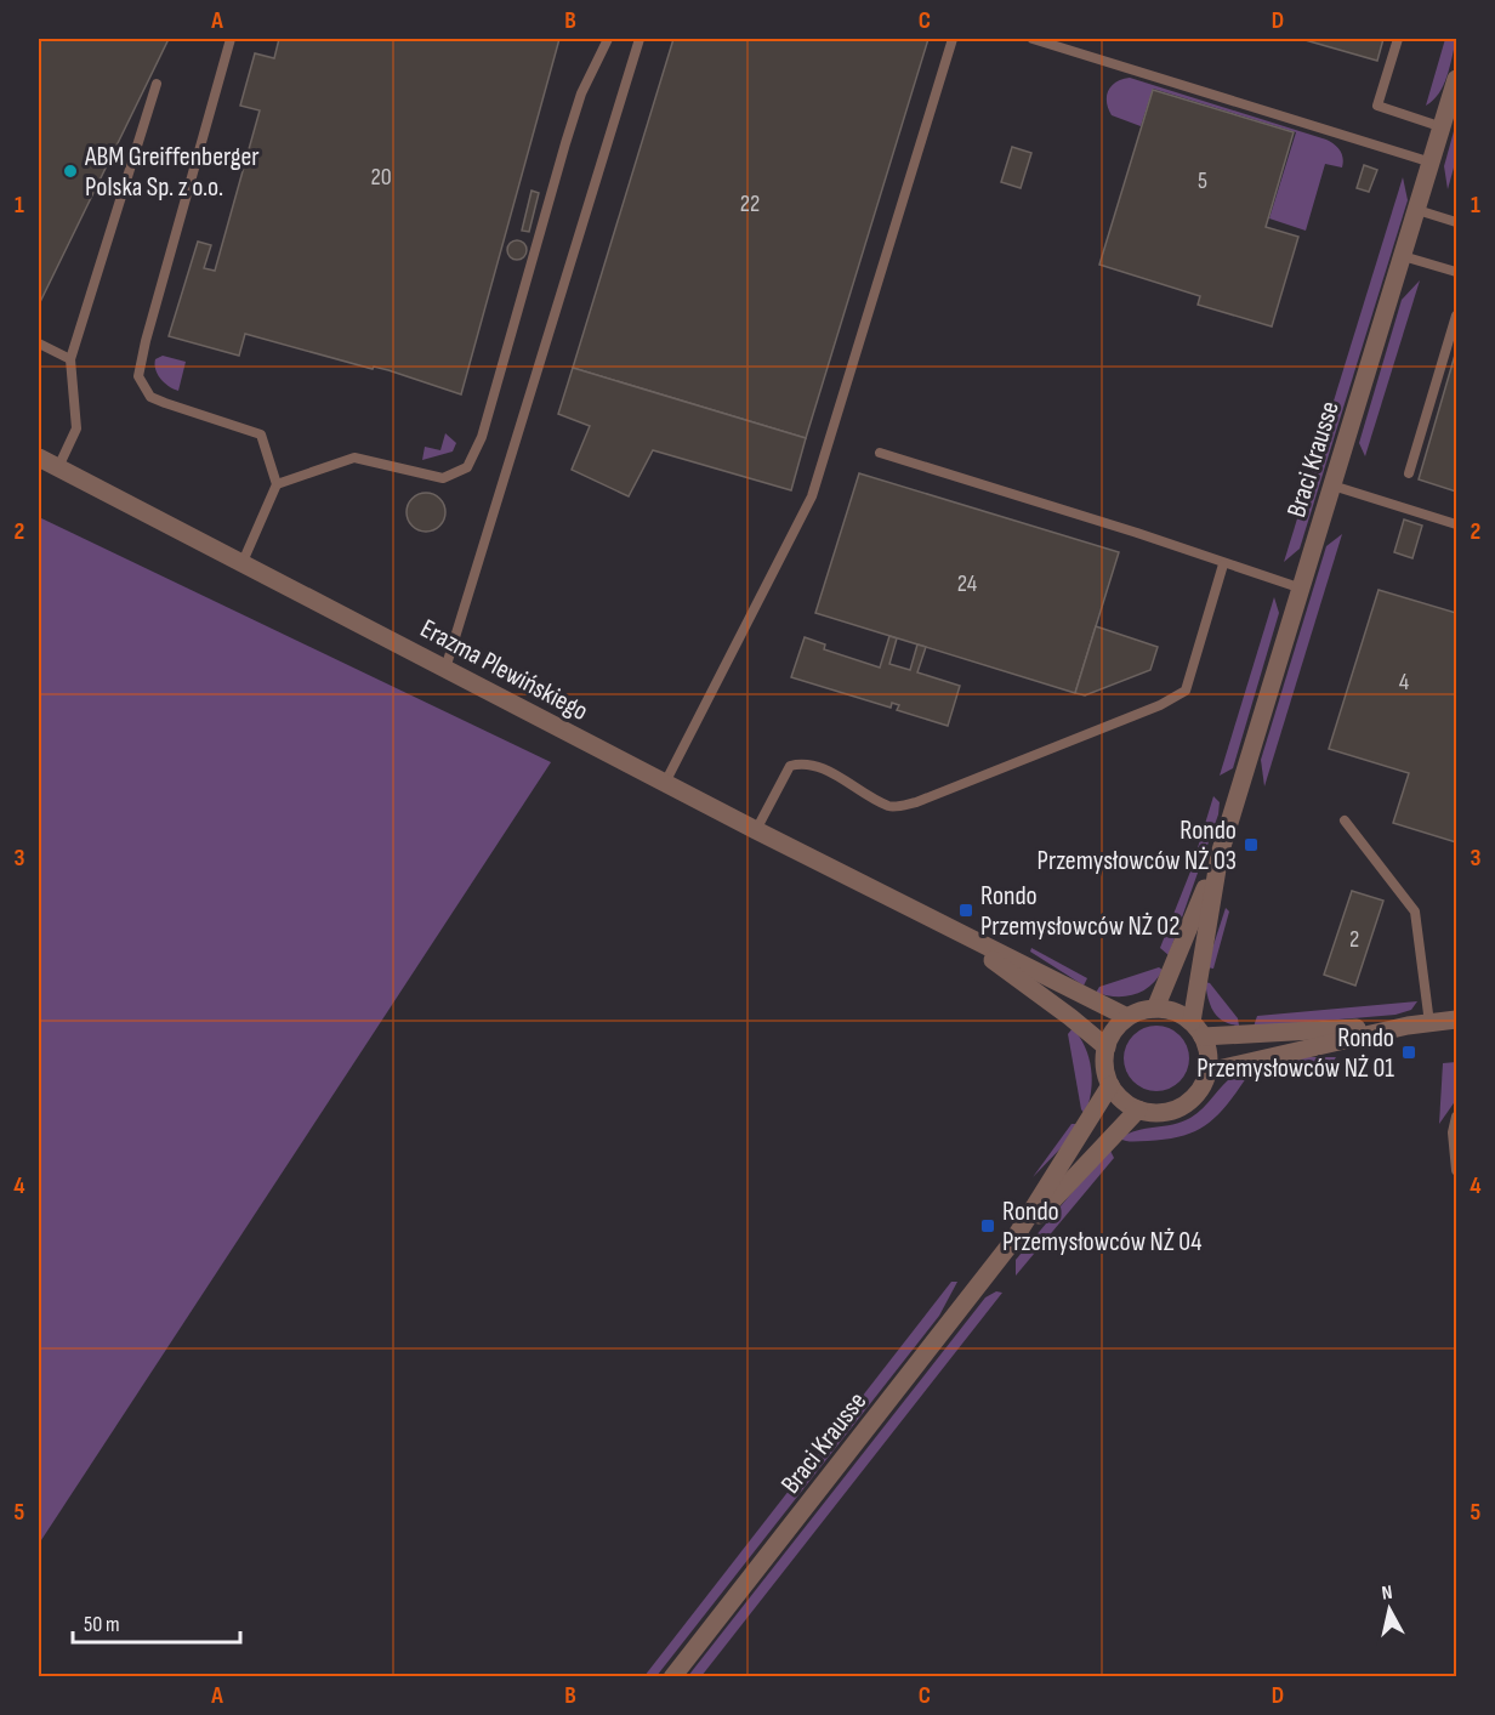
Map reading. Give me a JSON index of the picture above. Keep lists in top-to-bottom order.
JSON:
{
  "streets": {
    "street": ["Braci Krausse", "Erazma Plewińskiego"]
  },
  "crossings": [
    ["Braci Krausse", "Erazma Plewińskiego"]
  ],
  "places": {
    "other": ["ABM Greiffenberger Polska Sp. z o.o."],
    "transit": [
      "Rondo Przemysłowców NŻ 03",
      "Rondo Przemysłowców NŻ 02",
      "Rondo Przemysłowców NŻ 01",
      "Rondo Przemysłowców NŻ 04"
    ]
  },
  "house_numbers": [
    "20",
    "5",
    "22",
    "24",
    "4",
    "2"
  ],
  "scale_bar": "50 m",
  "north": "top",
  "grid": {
    "columns": [
      "A",
      "B",
      "C",
      "D"
    ],
    "rows": [
      "1",
      "2",
      "3",
      "4",
      "5"
    ]
  }
}
